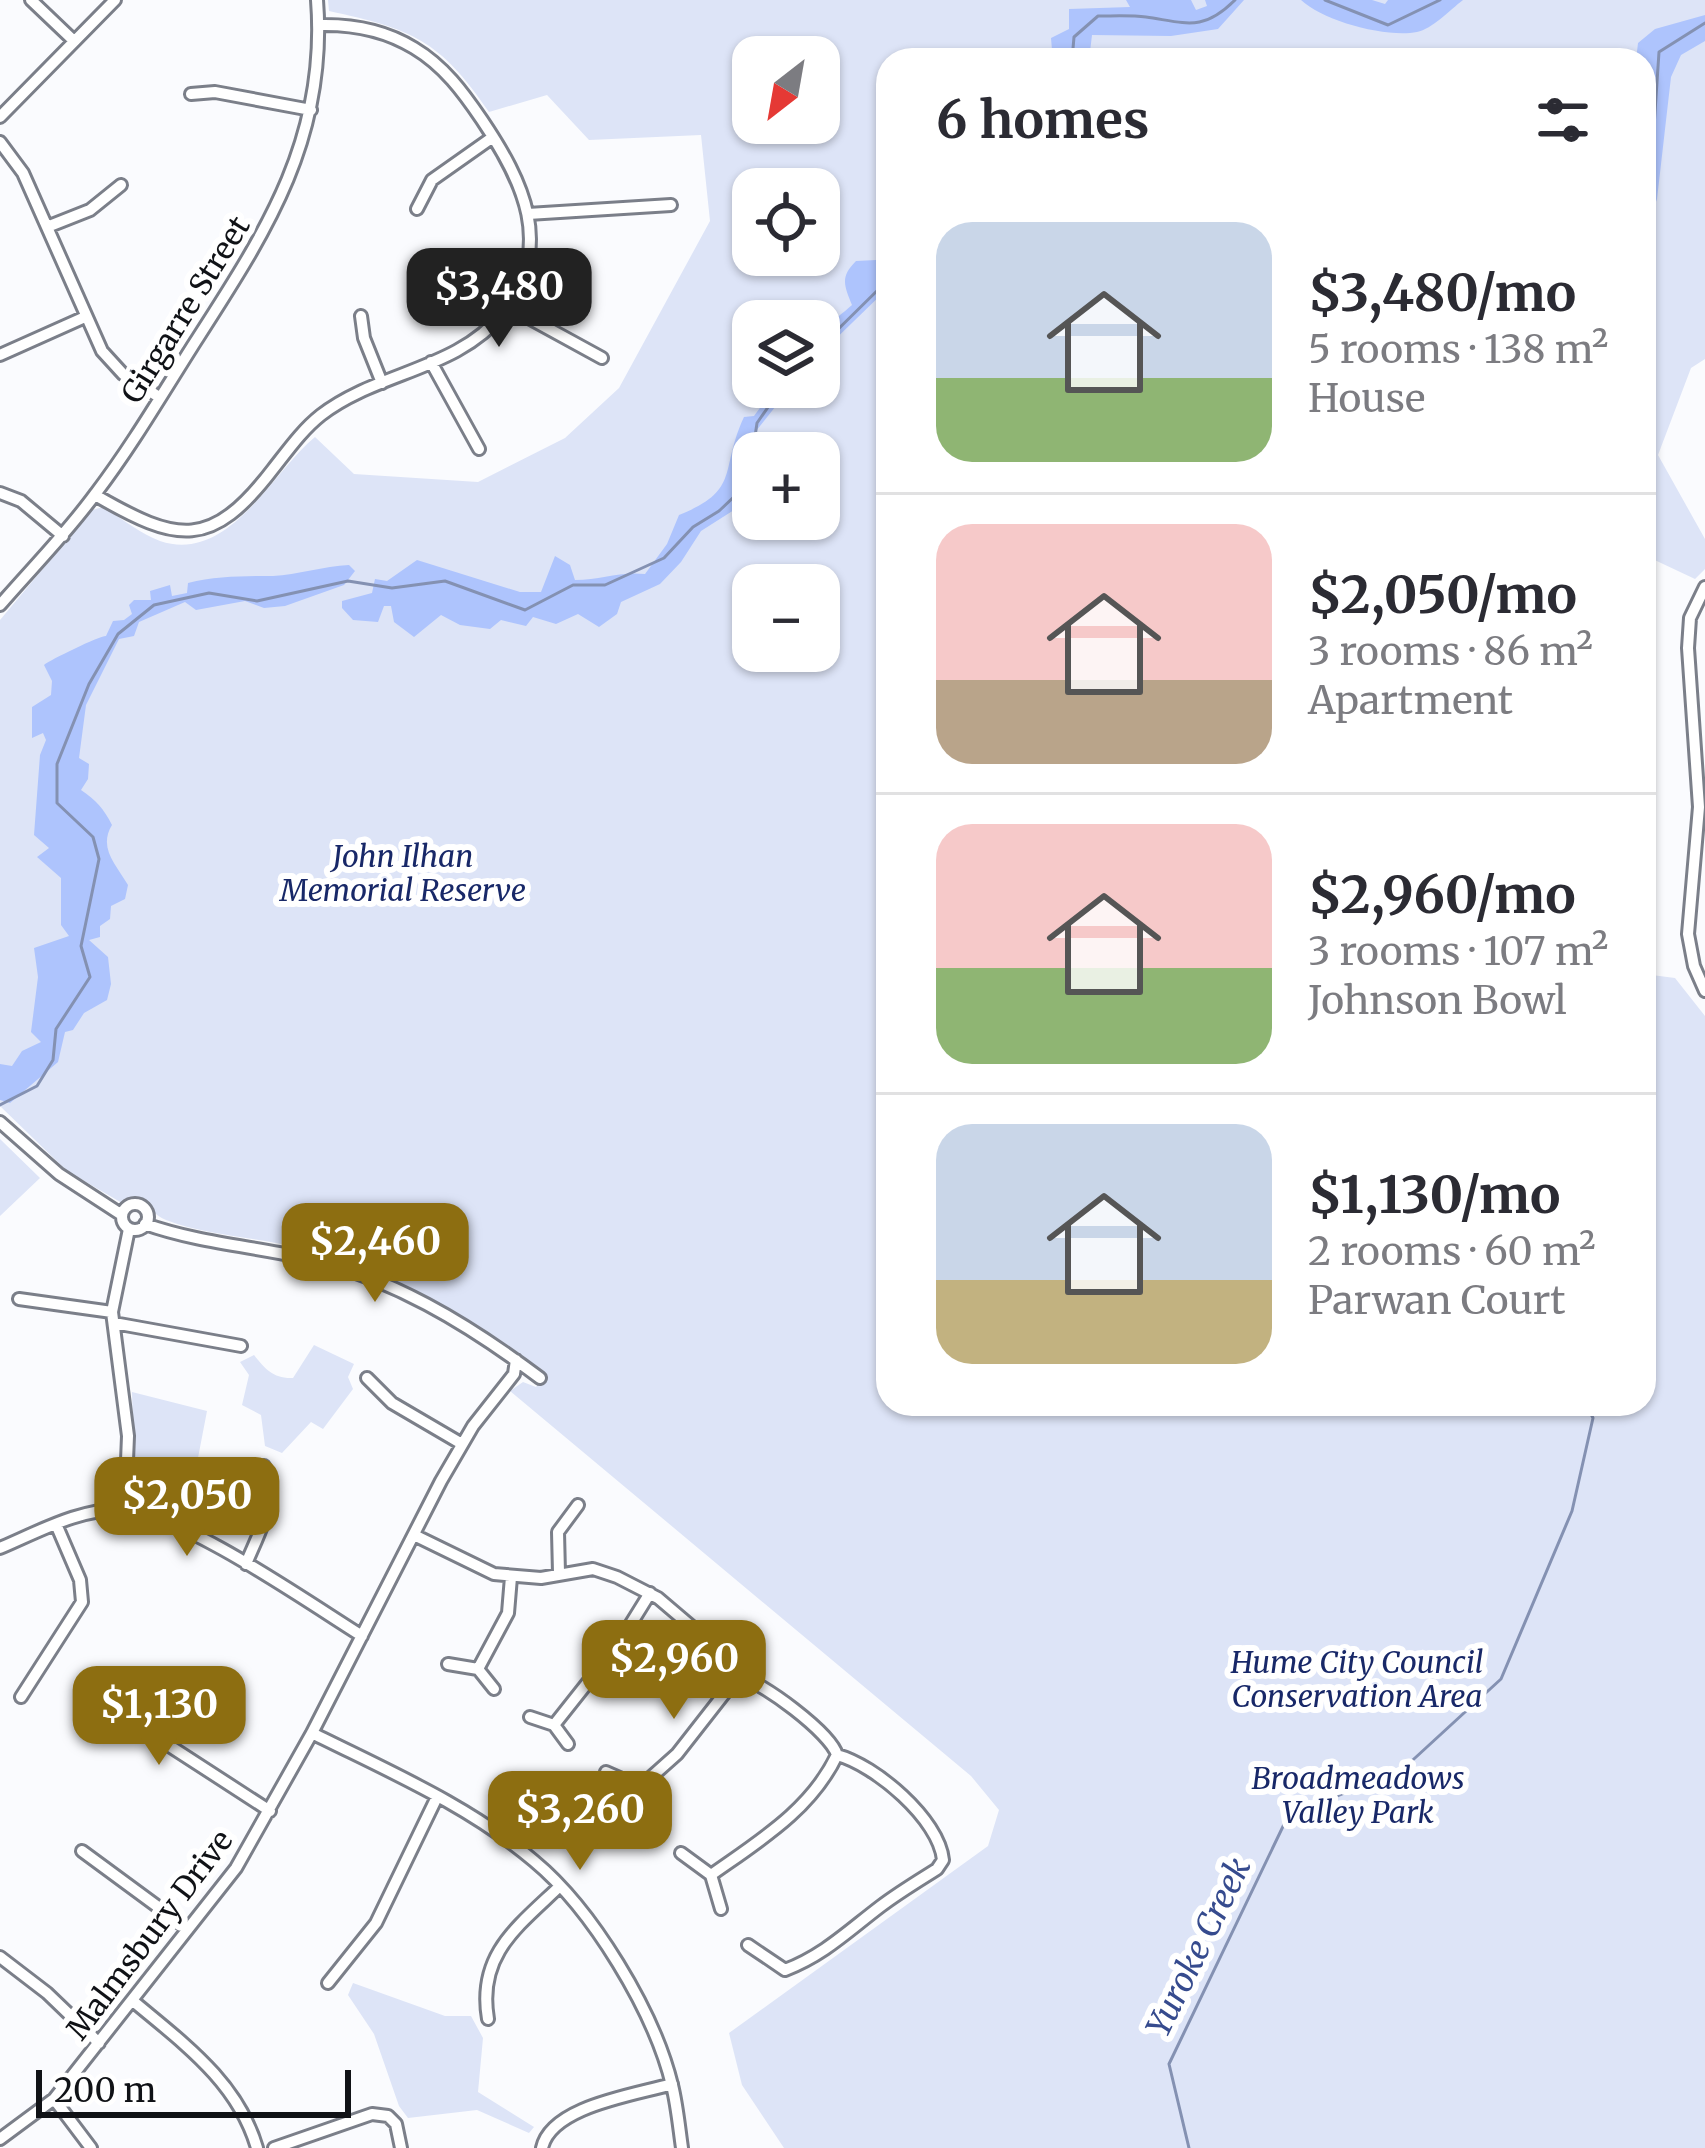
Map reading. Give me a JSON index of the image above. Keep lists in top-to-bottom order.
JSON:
{
  "streets": {
    "street": ["Girgarre Street", "Malmsbury Drive"]
  },
  "water": ["Yuroke Creek"],
  "parks": ["John Ilhan Memorial Reserve", "Hume City Council Conservation Area", "Broadmeadows Valley Park"],
  "scale_bar": "200 m",
  "north": "bottom left",
  "page": {
    "map_buttons": ["+", "−"],
    "heading": "6 homes",
    "list": [
      {
        "name": "$3,480/mo",
        "note": "5 rooms · 138 m² · House"
      },
      {
        "name": "$2,050/mo",
        "note": "3 rooms · 86 m² · Apartment"
      },
      {
        "name": "$2,960/mo",
        "note": "3 rooms · 107 m² · Johnson Bowl"
      },
      {
        "name": "$1,130/mo",
        "note": "2 rooms · 60 m² · Parwan Court"
      }
    ],
    "price": [
      "$3,480",
      "$2,460",
      "$2,050",
      "$2,960",
      "$1,130",
      "$3,260"
    ],
    "scale": "200 m"
  }
}
